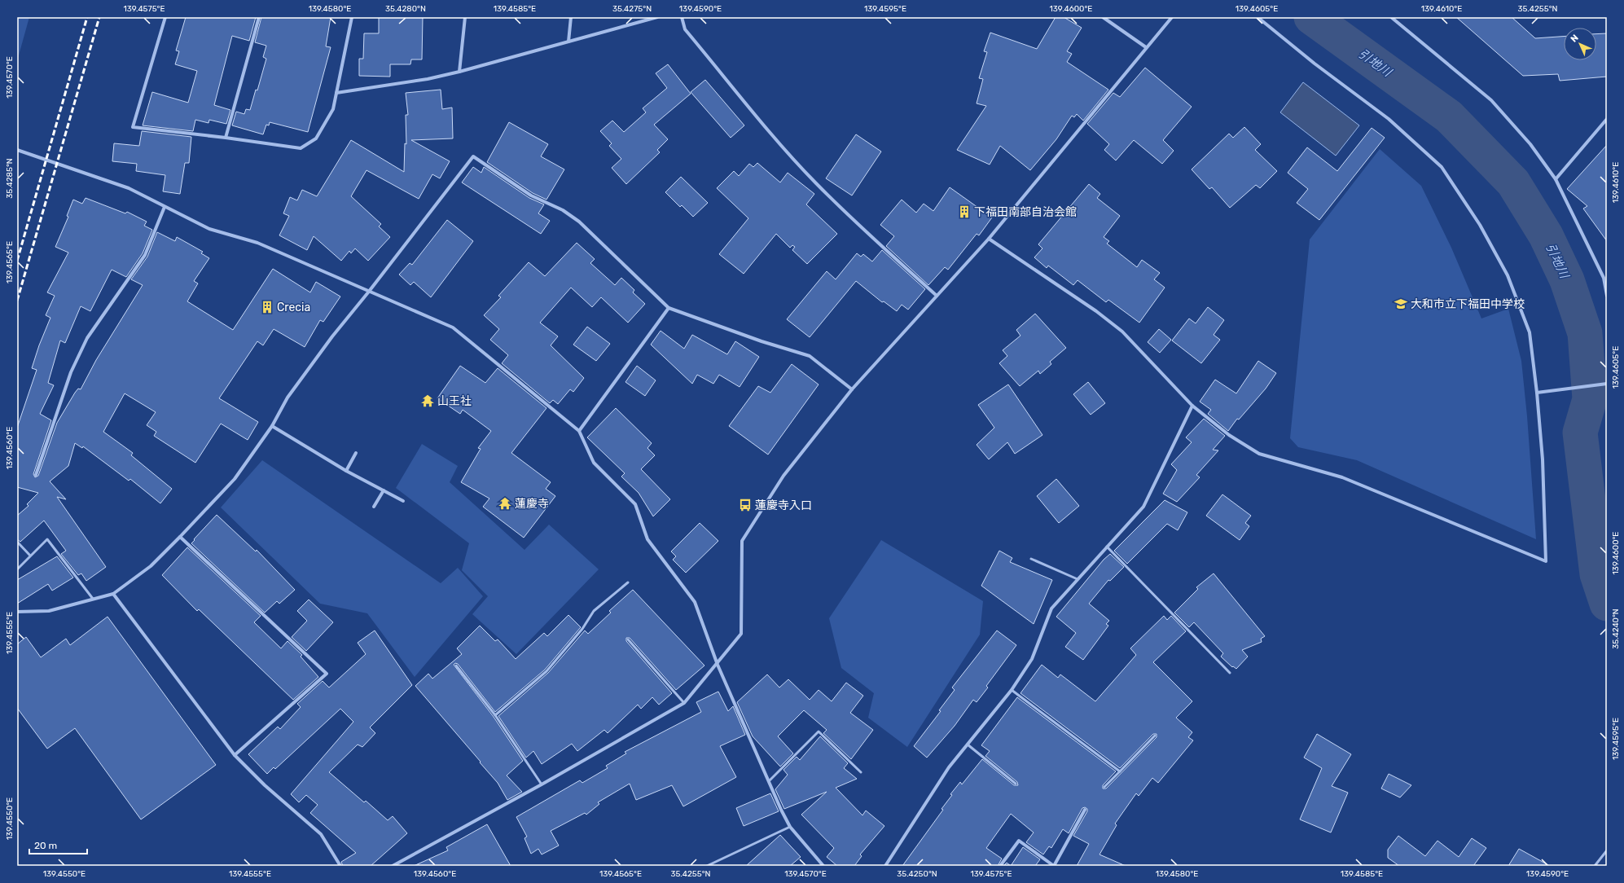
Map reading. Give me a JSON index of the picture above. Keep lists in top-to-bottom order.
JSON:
{
  "water": ["引地川"],
  "places": {
    "building": ["下福田南部自治会館", "Crecia"],
    "school or university": ["大和市立下福田中学校"],
    "temple": ["山王社", "蓮慶寺"],
    "bus stop": ["蓮慶寺入口"]
  },
  "scale_bar": "20 m",
  "north": "top left",
  "coordinates": [
    "139.4575°E",
    "139.4580°E",
    "35.4280°N",
    "139.4585°E",
    "35.4275°N",
    "139.4590°E",
    "139.4595°E",
    "139.4600°E",
    "139.4605°E",
    "139.4610°E",
    "35.4255°N",
    "139.4570°E",
    "35.4285°N",
    "139.4565°E",
    "139.4560°E",
    "35.4240°N",
    "139.4555°E",
    "139.4550°E",
    "35.4250°N"
  ]
}
